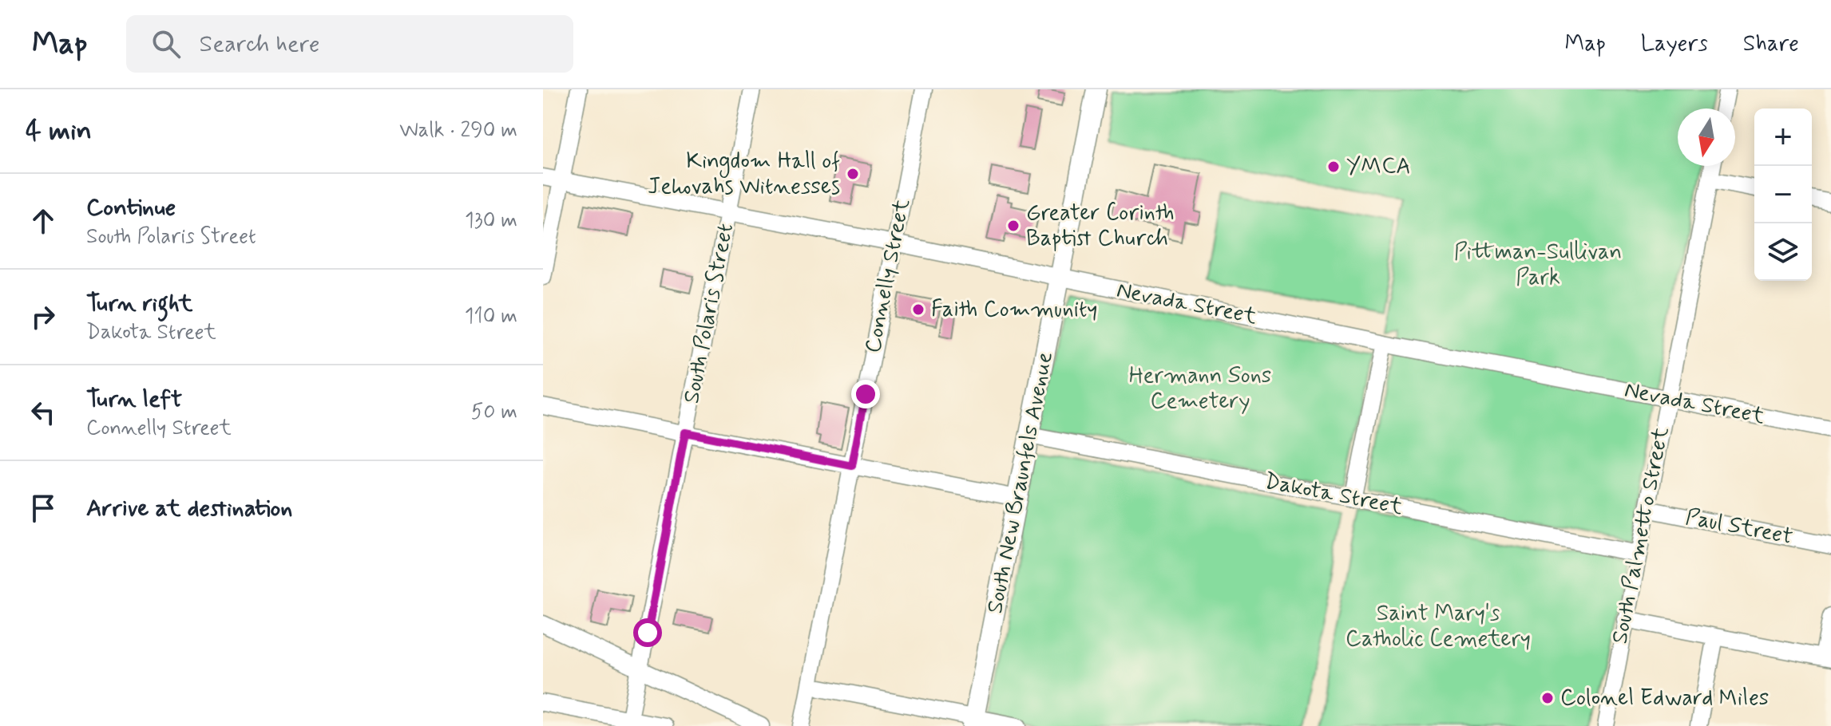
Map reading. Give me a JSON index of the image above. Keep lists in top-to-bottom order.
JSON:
{
  "streets": {
    "main road": ["South New Braunfels Avenue"],
    "street": [
      "Connelly Street",
      "Nevada Street",
      "South Polaris Street",
      "Dakota Street",
      "Paul Street",
      "South Palmetto Street"
    ]
  },
  "crossings": [
    ["Connelly Street", "Nevada Street"],
    ["Nevada Street", "South Polaris Street"],
    ["Nevada Street", "South New Braunfels Avenue"],
    ["Nevada Street", "South Palmetto Street"],
    ["South New Braunfels Avenue", "Dakota Street"],
    ["Dakota Street", "South Palmetto Street"],
    ["Paul Street", "South Palmetto Street"]
  ],
  "parks": ["Pittman-Sullivan Park", "Hermann Sons Cemetery", "Saint Mary's Catholic Cemetery"],
  "places": [
    "YMCA",
    "Kingdom Hall of Jehovahs Witnesses",
    "Greater Corinth Baptist Church",
    "Faith Community",
    "Colonel Edward Miles"
  ],
  "north": "bottom",
  "page": {
    "header": "Map",
    "search": "Search here",
    "nav": ["Map", "Layers", "Share"],
    "heading": ["4 min", "Walk · 290 m"],
    "map_buttons": ["+", "−"],
    "list": [
      ["Continue", "South Polaris Street", "130 m"],
      ["Turn right", "Dakota Street", "110 m"],
      ["Turn left", "Connelly Street", "50 m"],
      "Arrive at destination"
    ]
  }
}
